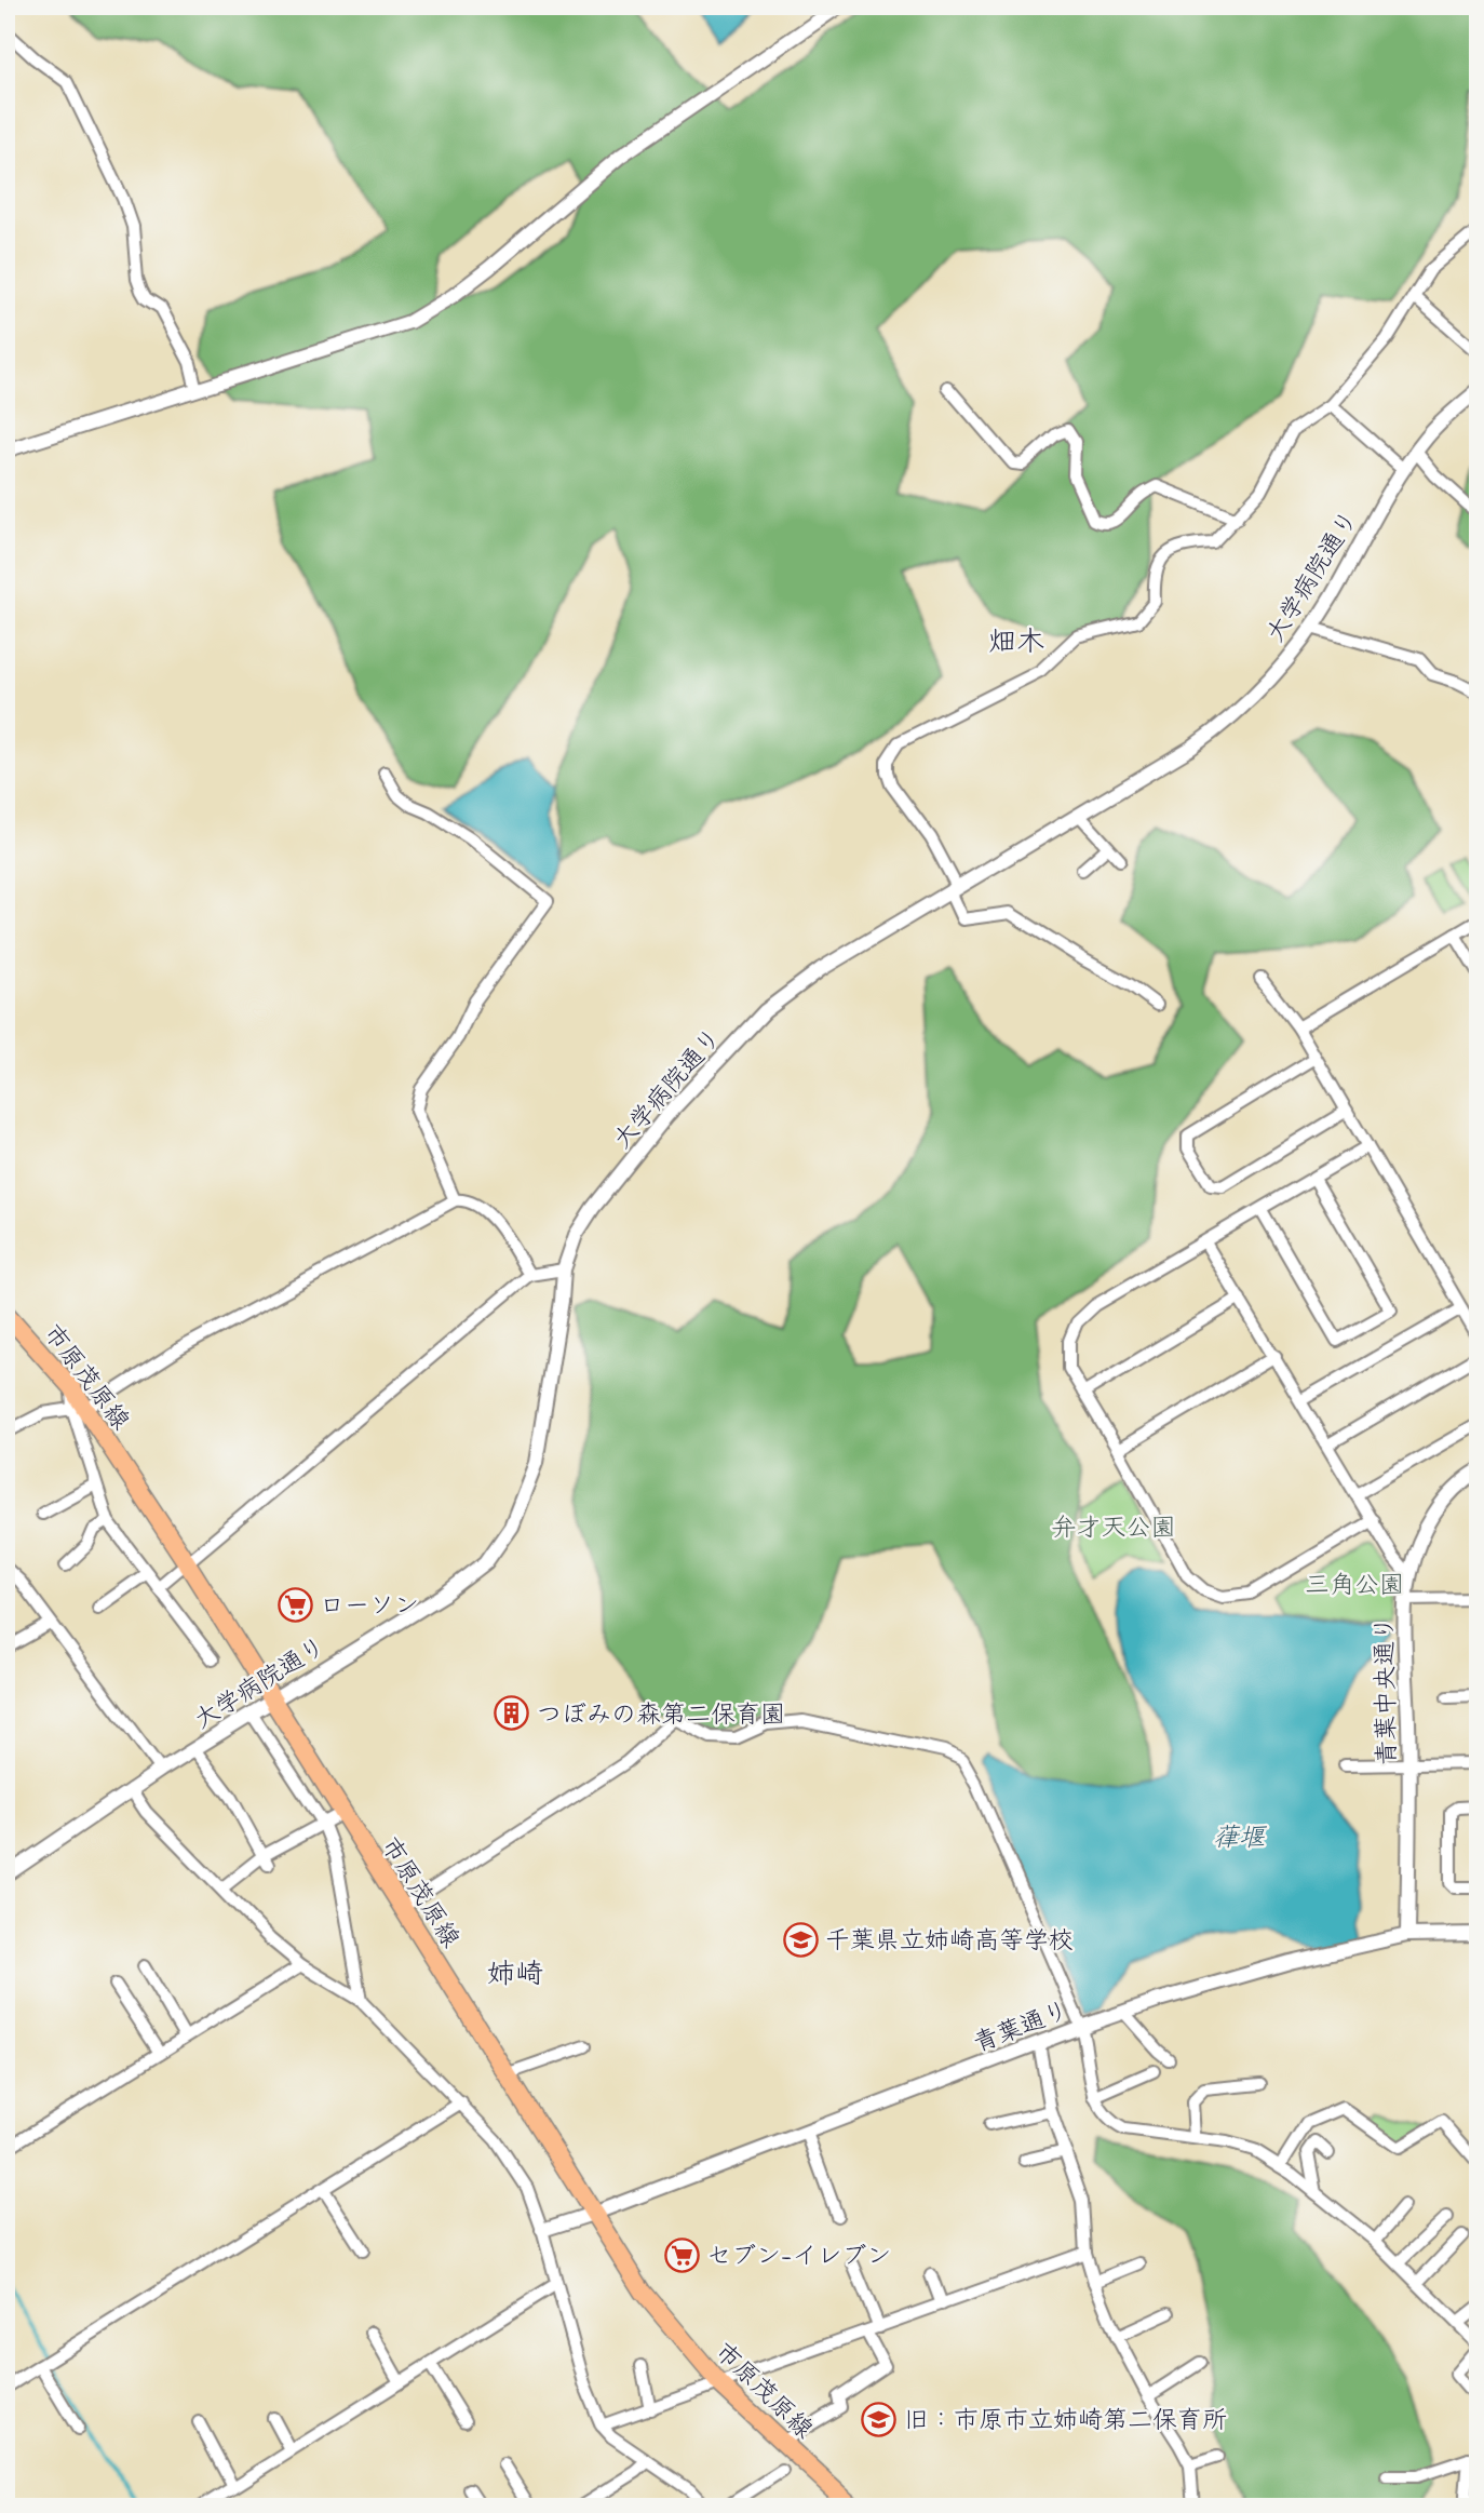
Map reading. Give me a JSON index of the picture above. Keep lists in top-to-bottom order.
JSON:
{
  "streets": {
    "main road": ["市原茂原線"],
    "street": ["大学病院通り", "青葉中央通り", "青葉通り"]
  },
  "crossings": [
    ["大学病院通り", "市原茂原線"],
    ["市原茂原線", "青葉通り"],
    ["青葉中央通り", "青葉通り"]
  ],
  "districts": ["畑木", "姉崎"],
  "water": ["葎堰"],
  "parks": ["弁才天公園", "三角公園"],
  "places": {
    "supermarket": ["ローソン", "セブン-イレブン"],
    "building": ["つぼみの森第二保育園"],
    "school or university": ["千葉県立姉崎高等学校", "旧：市原市立姉崎第二保育所"]
  }
}
